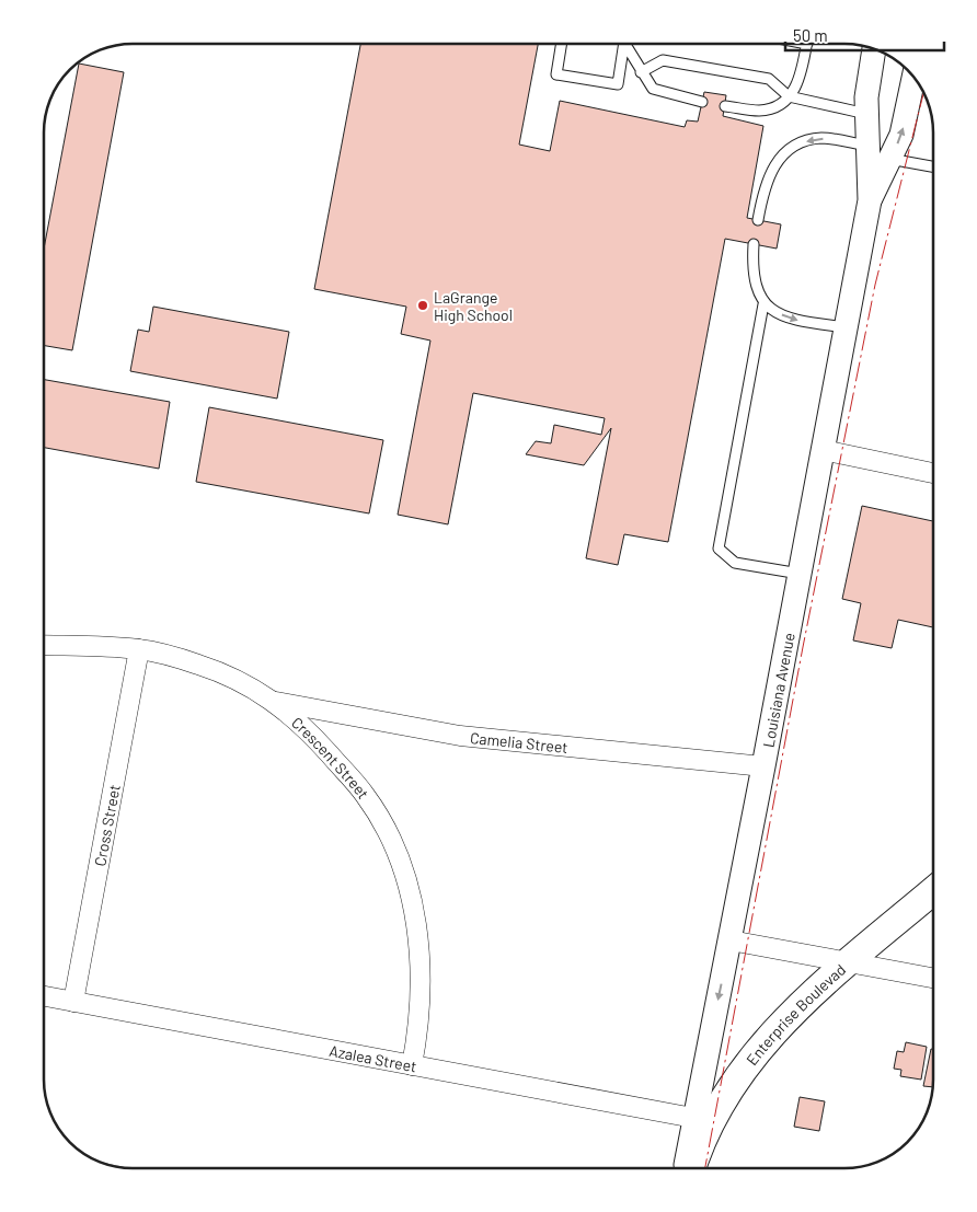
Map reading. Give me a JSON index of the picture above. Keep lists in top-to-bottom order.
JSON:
{
  "streets": {
    "main road": ["Enterprise Boulevad"],
    "street": [
      "Louisiana Avenue",
      "Camelia Street",
      "Crescent Street",
      "Cross Street",
      "Azalea Street"
    ]
  },
  "crossings": [
    ["Louisiana Avenue", "Camelia Street"],
    ["Louisiana Avenue", "Enterprise Boulevad"],
    ["Louisiana Avenue", "Azalea Street"],
    ["Camelia Street", "Crescent Street"],
    ["Crescent Street", "Cross Street"],
    ["Crescent Street", "Azalea Street"],
    ["Cross Street", "Azalea Street"],
    ["Enterprise Boulevad", "Azalea Street"]
  ],
  "places": ["LaGrange High School"],
  "scale_bar": "50 m"
}
